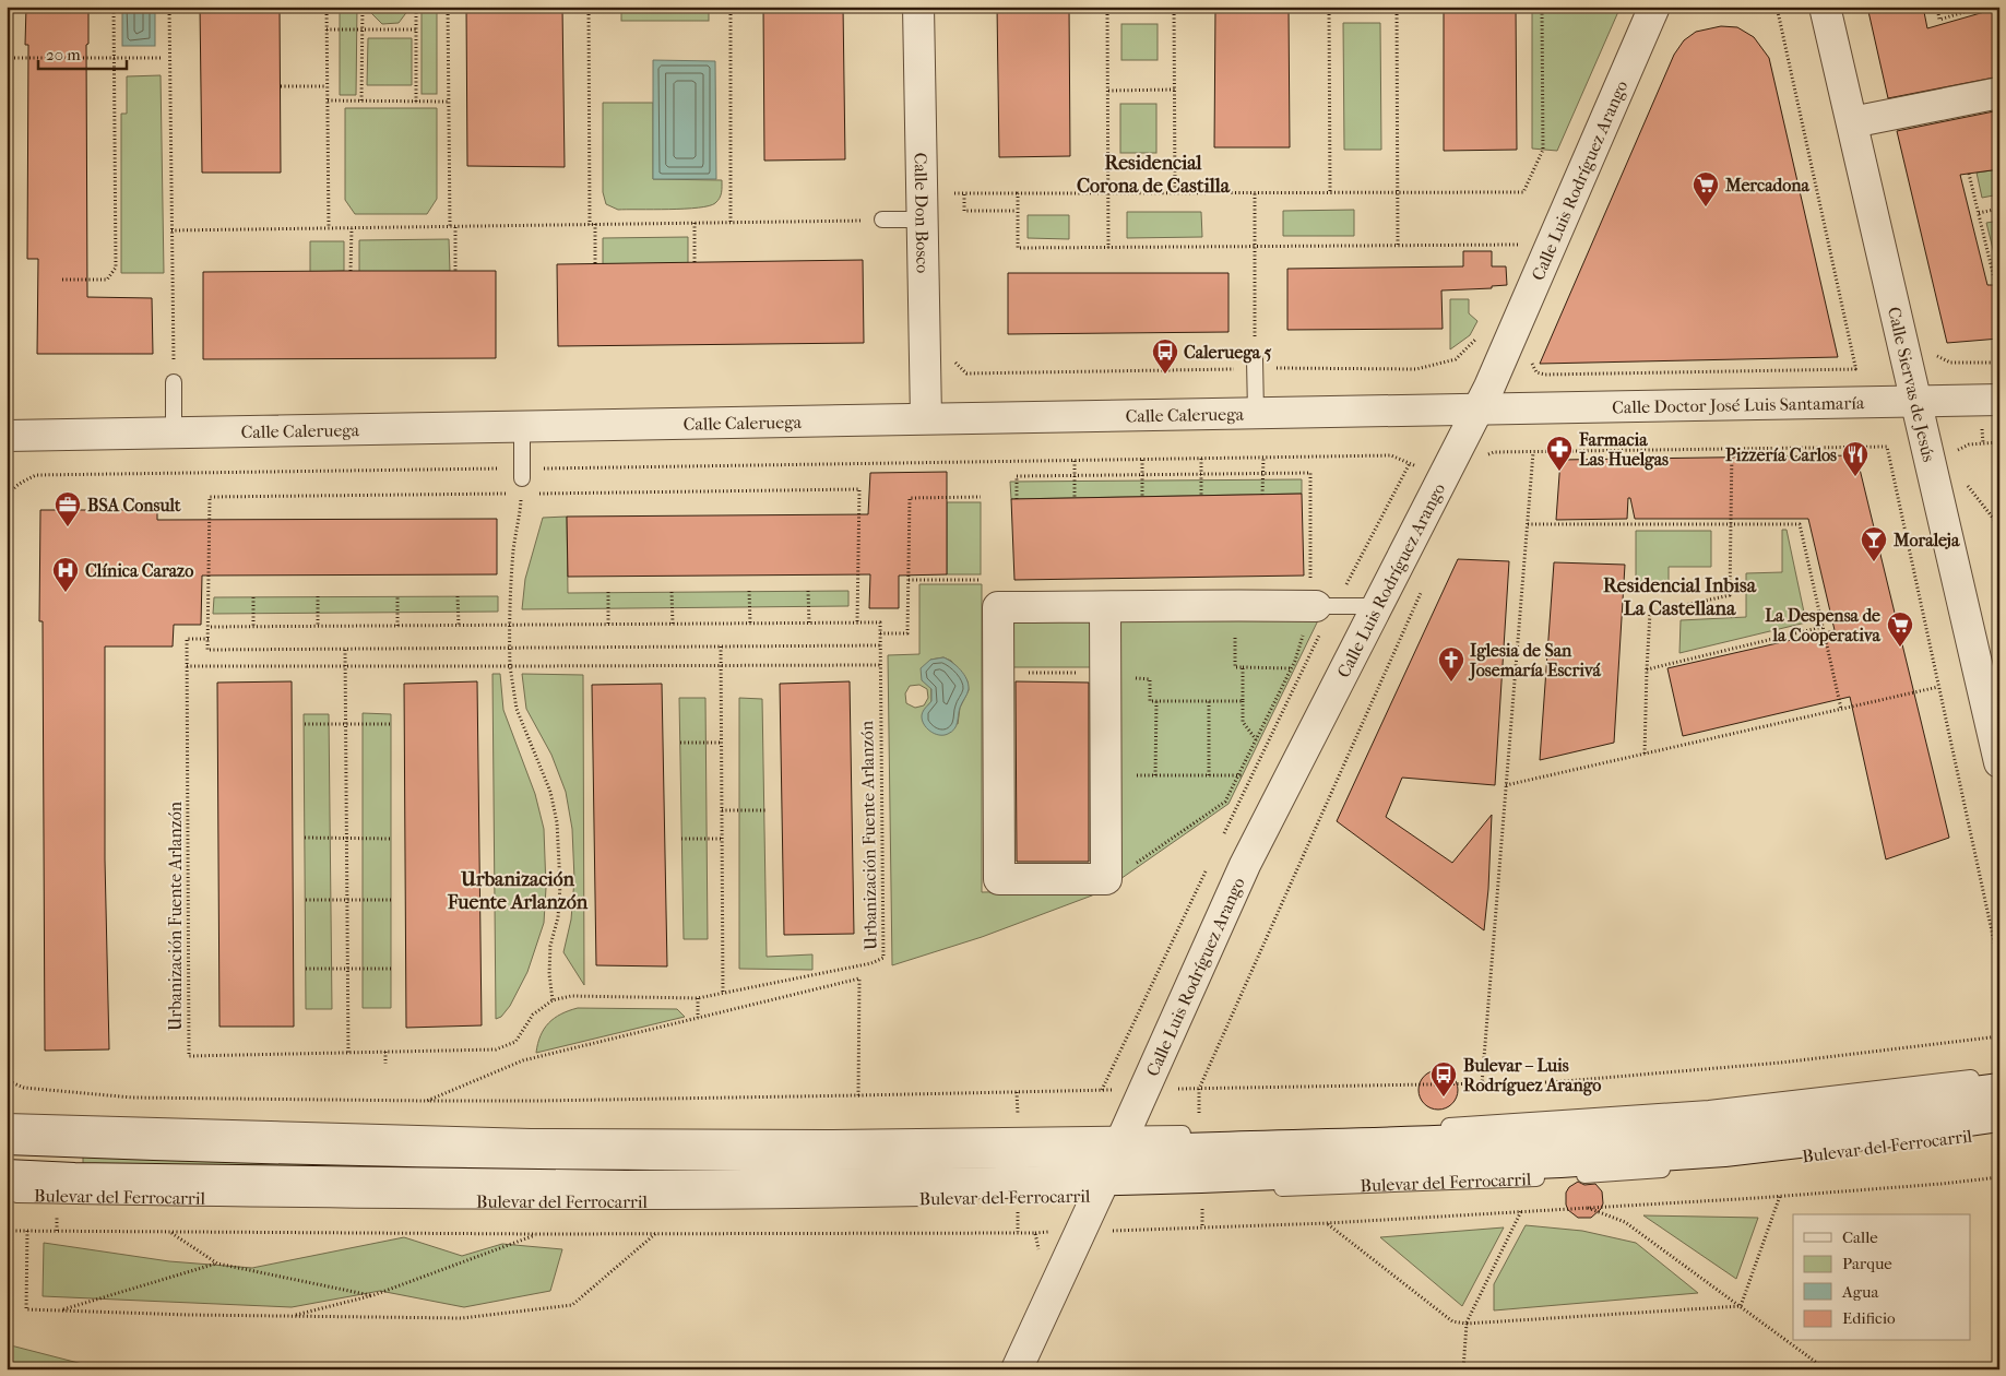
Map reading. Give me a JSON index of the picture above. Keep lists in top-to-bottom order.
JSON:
{
  "streets": {
    "street": [
      "Calle Luis Rodríguez Arango",
      "Calle Don Bosco",
      "Calle Siervas de Jesús",
      "Calle Doctor José Luis Santamaría",
      "Calle Caleruega",
      "Bulevar del Ferrocarril"
    ],
    "path": ["Urbanización Fuente Arlanzón"]
  },
  "crossings": [
    ["Calle Luis Rodríguez Arango", "Calle Doctor José Luis Santamaría"],
    ["Calle Luis Rodríguez Arango", "Calle Caleruega"],
    ["Calle Don Bosco", "Calle Caleruega"],
    ["Calle Siervas de Jesús", "Calle Doctor José Luis Santamaría"],
    ["Calle Doctor José Luis Santamaría", "Calle Caleruega"]
  ],
  "districts": ["Residencial Corona de Castilla", "Residencial Inbisa La Castellana", "Urbanización Fuente Arlanzón"],
  "places": {
    "supermarket": ["Mercadona", "La Despensa de la Cooperativa"],
    "bus stop": ["Caleruega 5", "Bulevar – Luis Rodríguez Arango"],
    "pharmacy": ["Farmacia Las Huelgas"],
    "restaurant": ["Pizzería Carlos"],
    "office": ["BSA Consult"],
    "bar": ["Moraleja"],
    "hospital": ["Clínica Carazo"],
    "church": ["Iglesia de San Josemaría Escrivá"]
  },
  "legend": [
    "Calle",
    "Parque",
    "Agua",
    "Edificio"
  ],
  "scale_bar": "20 m"
}
